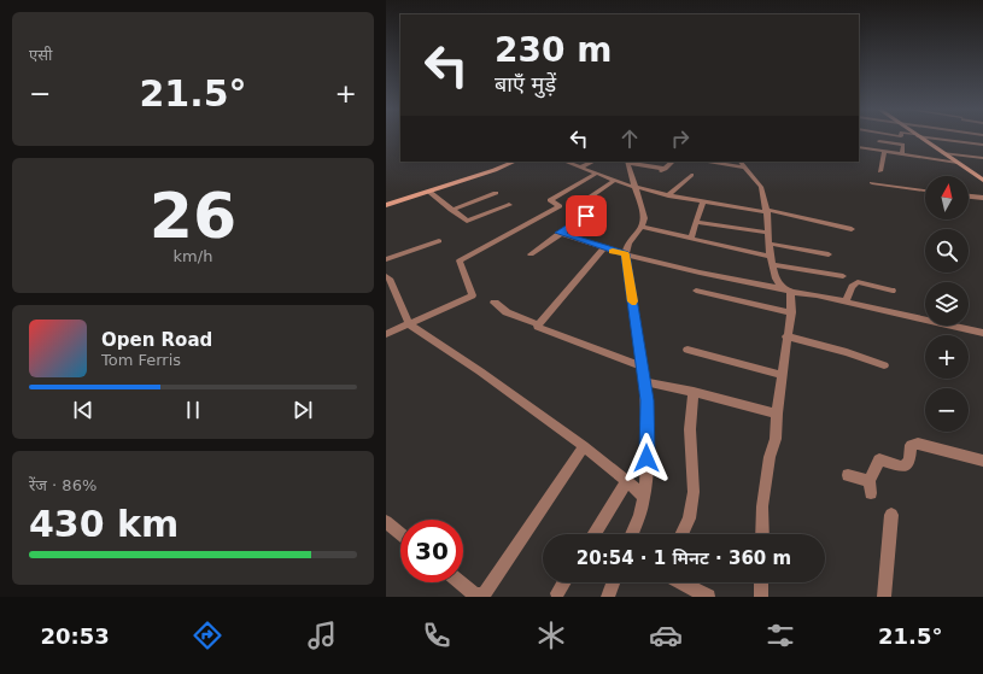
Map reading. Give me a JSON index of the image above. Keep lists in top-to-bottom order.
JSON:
{
  "north": "top",
  "page": {
    "tile": [
      "एसी",
      ["26", "km/h"],
      ["रेंज · 86%", "430 km"]
    ],
    "turn": ["230 m", "बाएँ मुड़ें"],
    "heat": ["−", "21.5°", "+"],
    "map_buttons": ["+", "−"],
    "song": ["Open Road", "Tom Ferris"],
    "limit": "30",
    "trip": "20:54 · 1 मिनट · 360 m",
    "tabs": ["20:53", "21.5°"]
  }
}
